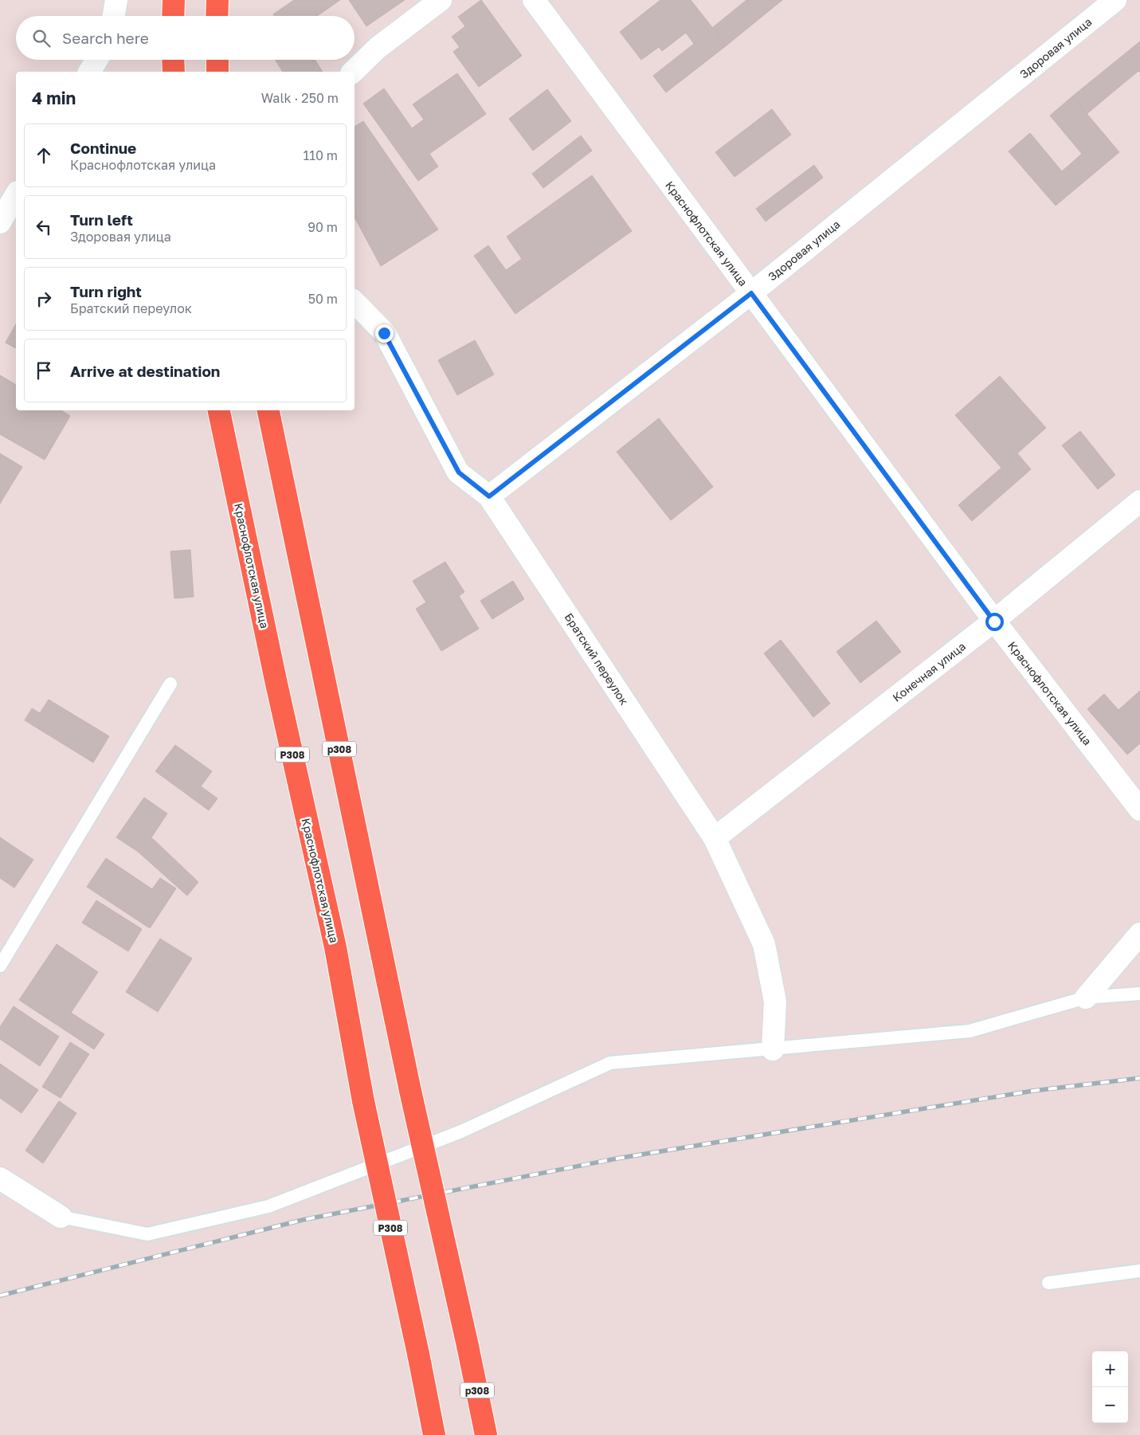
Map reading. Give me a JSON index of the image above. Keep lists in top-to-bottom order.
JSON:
{
  "streets": {
    "main road": ["Краснофлотская улица", "p308", "P308"],
    "street": ["Здоровая улица", "Братский переулок", "Конечная улица"]
  },
  "crossings": [
    ["Здоровая улица", "Краснофлотская улица"],
    ["Здоровая улица", "Братский переулок"],
    ["Краснофлотская улица", "Конечная улица"],
    ["Братский переулок", "Конечная улица"]
  ],
  "page": {
    "search": "Search here",
    "heading": ["4 min", "Walk · 250 m"],
    "list": [
      ["Continue", "Краснофлотская улица", "110 m"],
      ["Turn left", "Здоровая улица", "90 m"],
      ["Turn right", "Братский переулок", "50 m"],
      "Arrive at destination"
    ],
    "map_buttons": ["+", "−"]
  }
}
